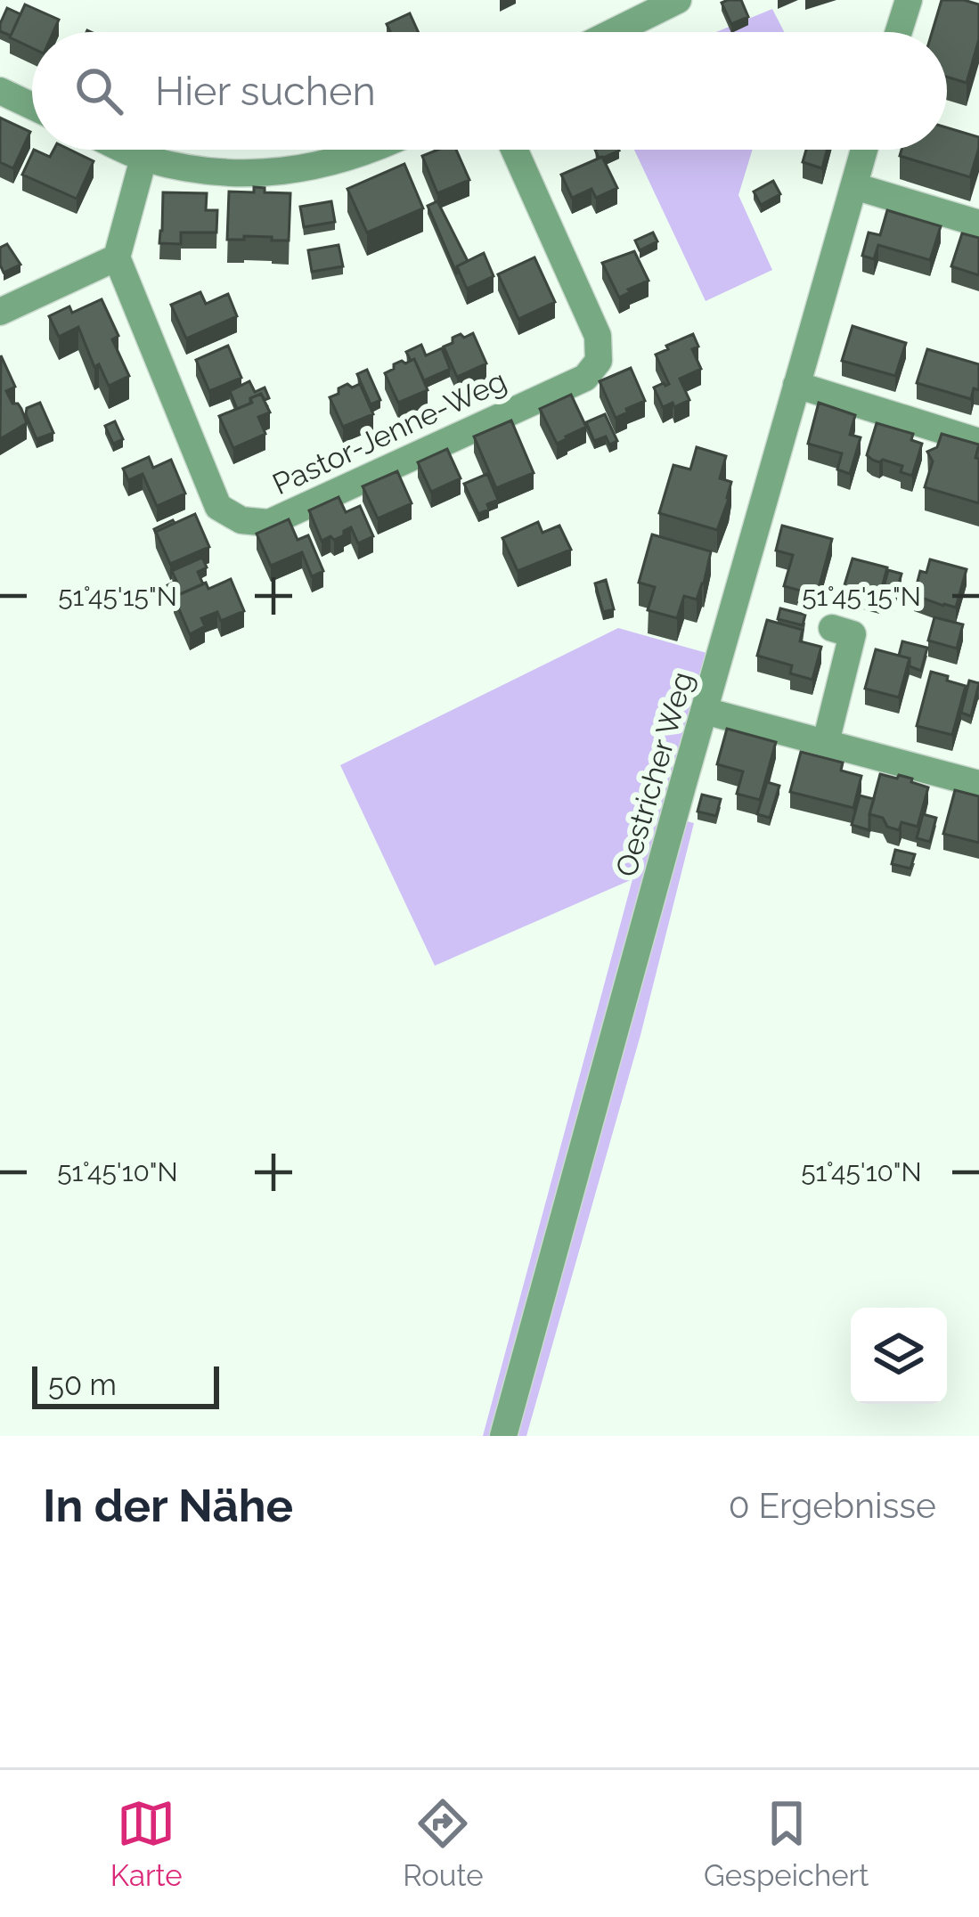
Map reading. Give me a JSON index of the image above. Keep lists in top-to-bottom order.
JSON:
{
  "streets": {
    "street": ["Pastor-Jenne-Weg", "Oestricher Weg"]
  },
  "scale_bar": "50 m",
  "page": {
    "search": "Hier suchen",
    "scale": "50 m",
    "heading": ["In der Nähe", "0 Ergebnisse"],
    "nav": ["Karte", "Route", "Gespeichert"]
  },
  "coordinates": ["51°45'15\"N", "51°45'10\"N"]
}
